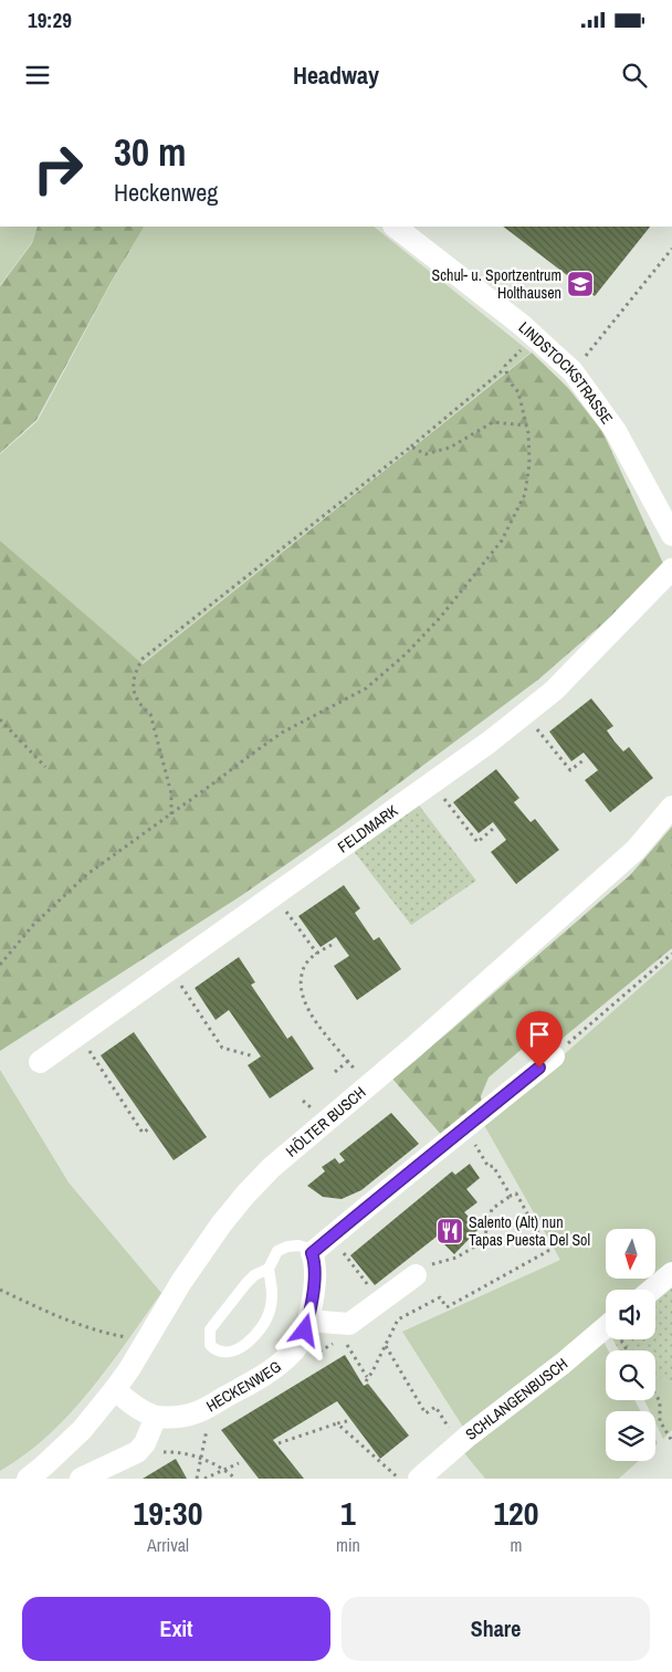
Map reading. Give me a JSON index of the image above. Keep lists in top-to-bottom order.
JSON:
{
  "streets": {
    "street": [
      "LINDSTOCKSTRASSE",
      "FELDMARK",
      "HÖLTER BUSCH",
      "HECKENWEG",
      "SCHLANGENBUSCH"
    ]
  },
  "places": {
    "school or university": ["Schul- u. Sportzentrum Holthausen"],
    "restaurant": ["Salento (Alt) nun Tapas Puesta Del Sol"]
  },
  "north": "bottom",
  "page": {
    "status": "19:29",
    "header": "Headway",
    "turn": ["30 m", "Heckenweg"],
    "eta": [
      "19:30",
      "Arrival",
      "1",
      "min",
      "120",
      "m"
    ],
    "buttons": ["Exit", "Share"]
  }
}
